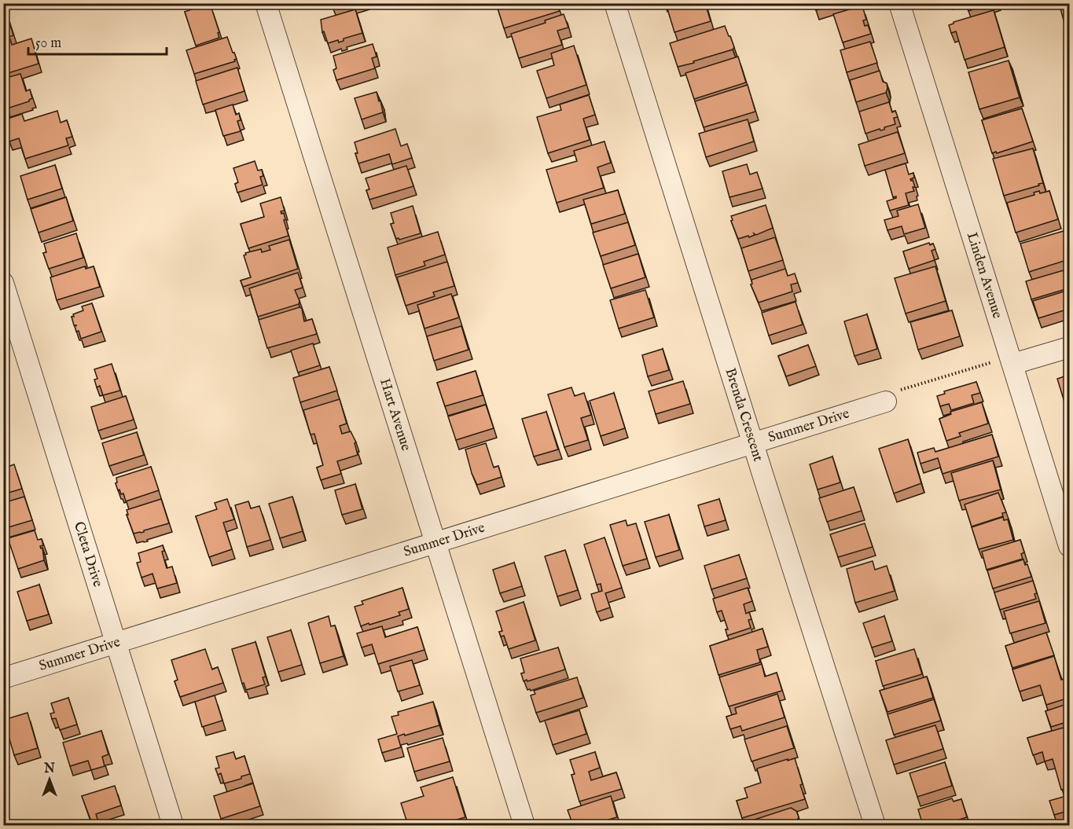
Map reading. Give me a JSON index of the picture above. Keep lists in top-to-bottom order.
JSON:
{
  "streets": {
    "street": [
      "Linden Avenue",
      "Hart Avenue",
      "Brenda Crescent",
      "Summer Drive",
      "Cleta Drive"
    ]
  },
  "crossings": [
    ["Hart Avenue", "Summer Drive"],
    ["Brenda Crescent", "Summer Drive"],
    ["Summer Drive", "Cleta Drive"]
  ],
  "scale_bar": "50 m",
  "north": "top"
}
